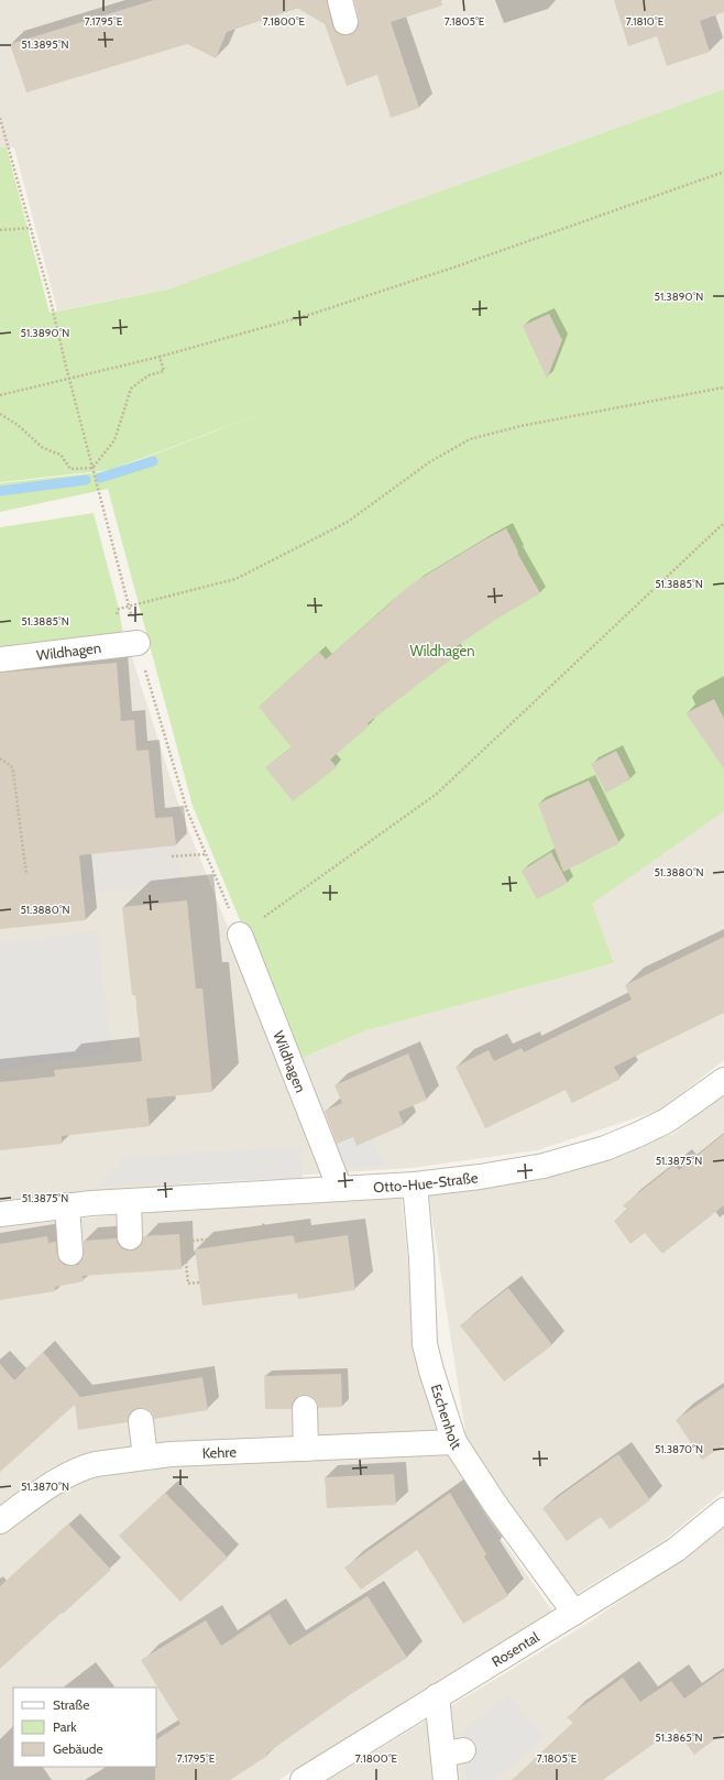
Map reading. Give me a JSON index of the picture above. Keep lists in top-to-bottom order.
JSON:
{
  "streets": {
    "street": [
      "Wildhagen",
      "Otto-Hue-Straße",
      "Eschenholt",
      "Kehre",
      "Rosental"
    ]
  },
  "crossings": [
    ["Wildhagen", "Otto-Hue-Straße"],
    ["Otto-Hue-Straße", "Eschenholt"],
    ["Eschenholt", "Kehre"],
    ["Eschenholt", "Rosental"]
  ],
  "parks": ["Wildhagen"],
  "legend": ["Straße", "Park", "Gebäude"],
  "coordinates": [
    "7.1795°E",
    "7.1800°E",
    "7.1810°E",
    "7.1805°E",
    "51.3895°N",
    "51.3890°N",
    "51.3885°N",
    "51.3880°N",
    "51.3875°N",
    "51.3870°N",
    "51.3865°N"
  ]
}
